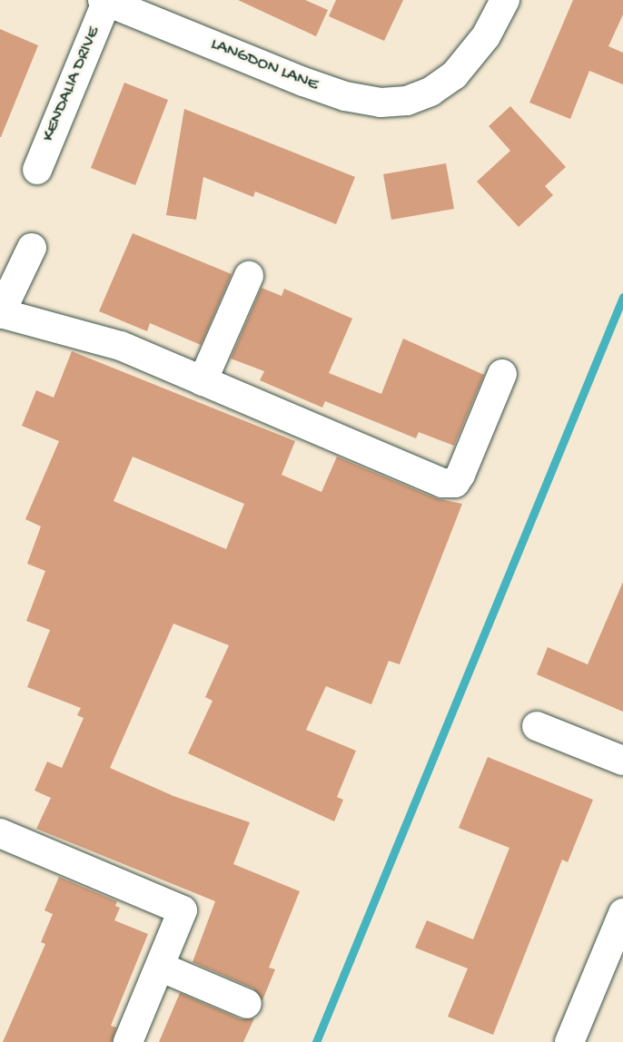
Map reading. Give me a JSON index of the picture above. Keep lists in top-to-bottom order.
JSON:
{
  "streets": {
    "street": ["LANGDON LANE", "KENDALIA DRIVE"]
  },
  "crossings": [
    ["LANGDON LANE", "KENDALIA DRIVE"]
  ]
}
